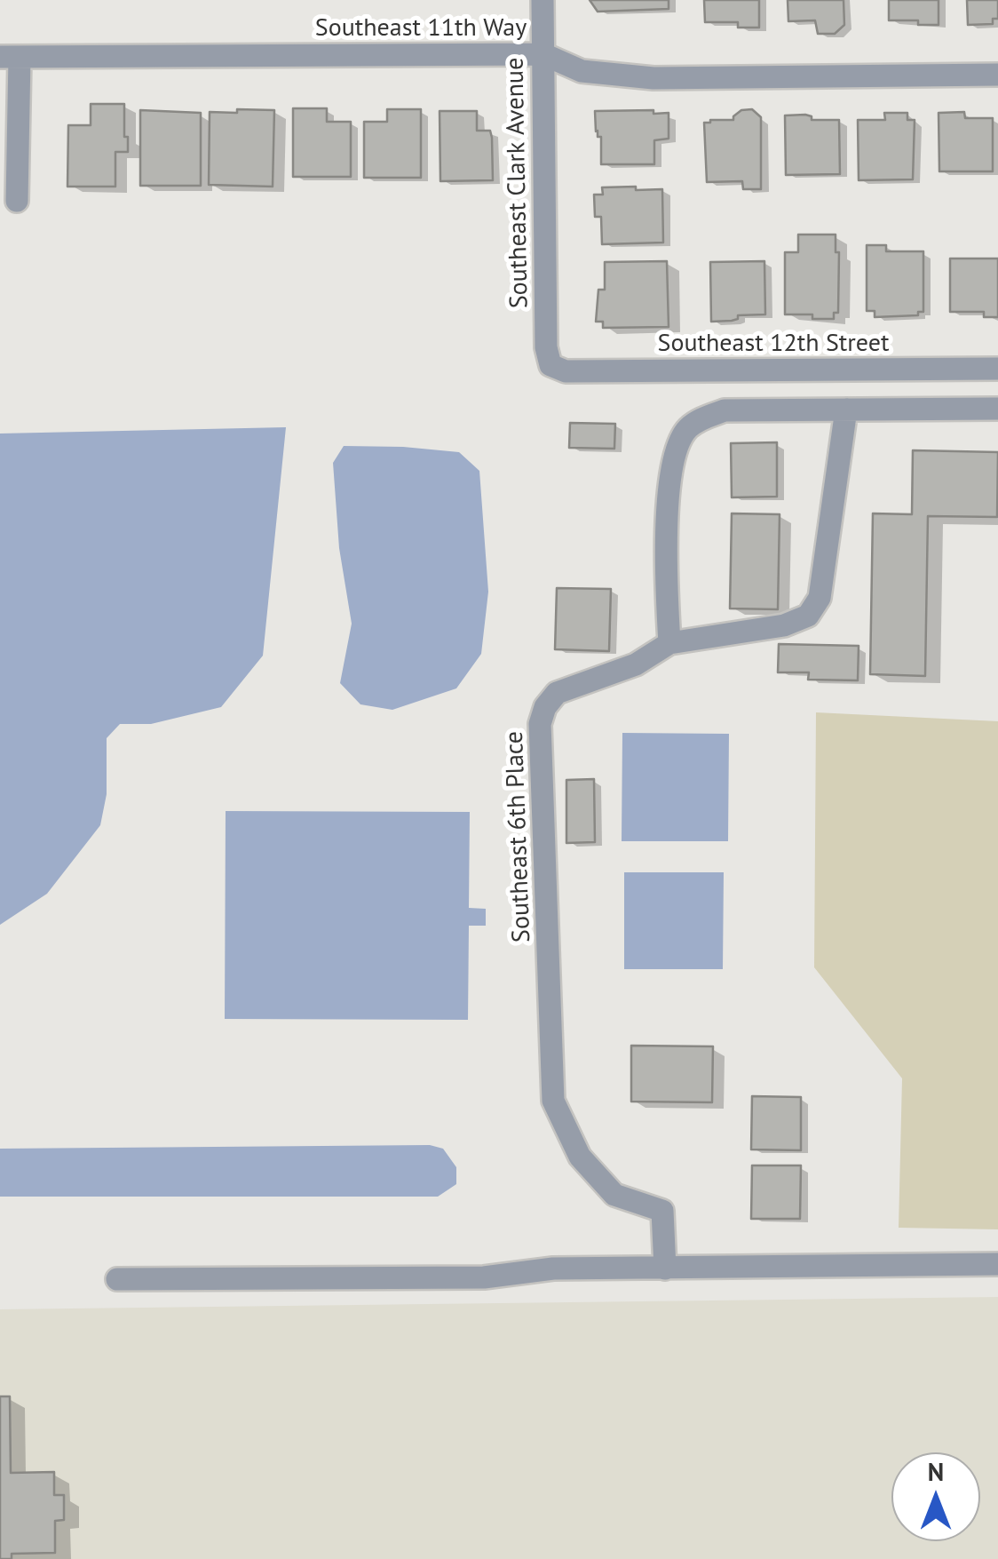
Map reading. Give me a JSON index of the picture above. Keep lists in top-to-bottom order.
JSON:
{
  "streets": {
    "street": [
      "Southeast 11th Way",
      "Southeast Clark Avenue",
      "Southeast 12th Street",
      "Southeast 6th Place"
    ]
  },
  "crossings": [
    ["Southeast 11th Way", "Southeast Clark Avenue"],
    ["Southeast Clark Avenue", "Southeast 12th Street"]
  ],
  "north": "top"
}
